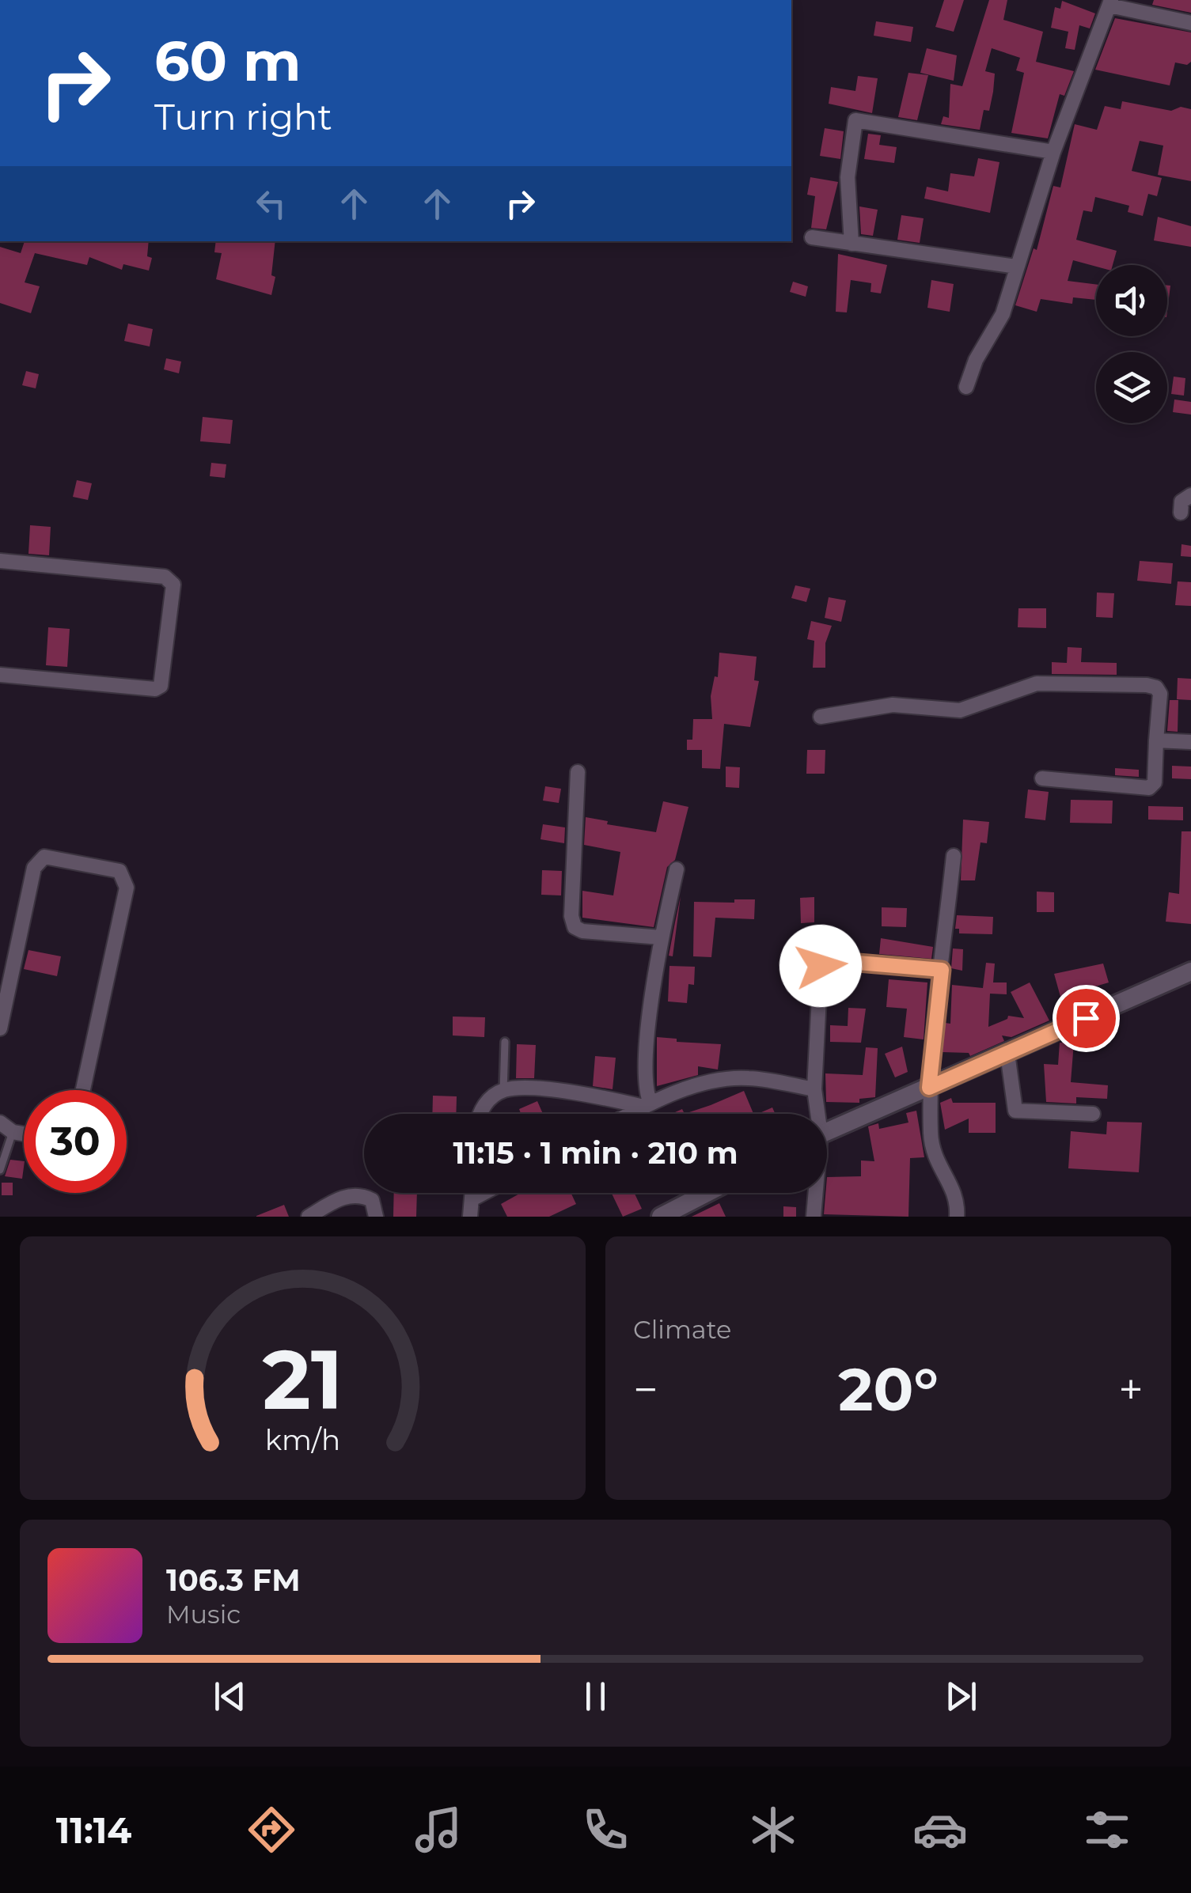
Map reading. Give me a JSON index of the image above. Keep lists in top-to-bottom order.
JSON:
{
  "page": {
    "turn": ["60 m", "Turn right"],
    "limit": "30",
    "trip": "11:15 · 1 min · 210 m",
    "tile": "Climate",
    "heat": ["−", "20°", "+"],
    "song": ["106.3 FM", "Music"],
    "tabs": "11:14",
    "gauge": ["21", "km/h"]
  }
}
